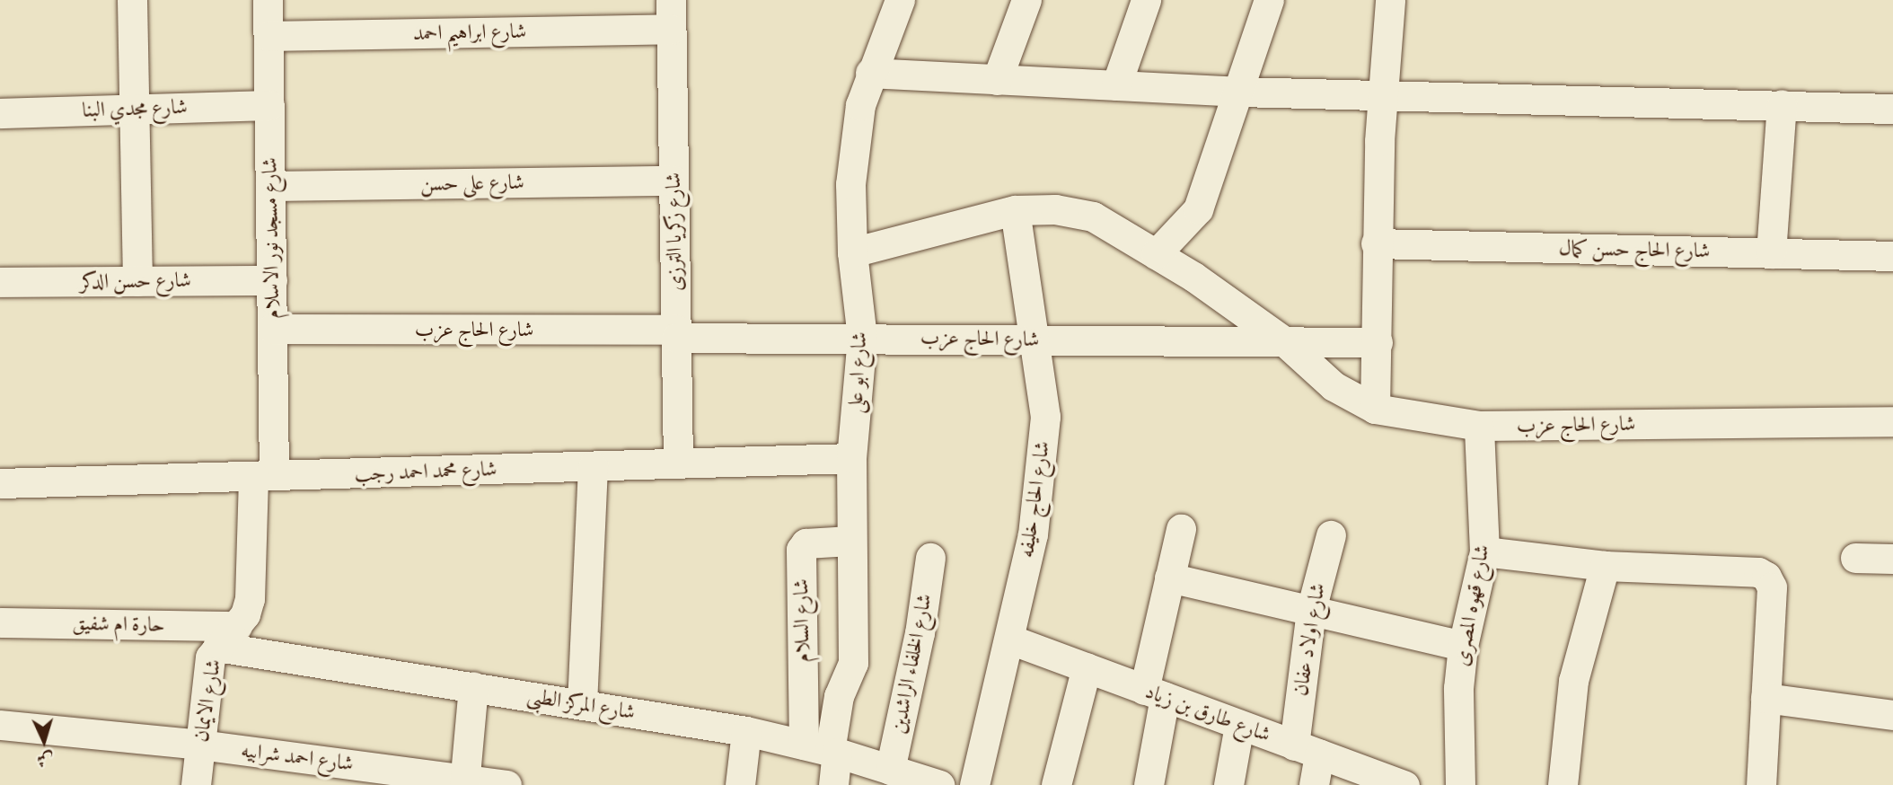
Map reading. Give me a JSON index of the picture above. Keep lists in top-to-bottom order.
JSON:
{
  "streets": {
    "street": [
      "شارع ابراهيم احمد",
      "شارع مجدي البنا",
      "شارع على حسن",
      "شارع زكريا الترزى",
      "شارع مسجد نور الاسلام",
      "شارع الحاج حسن كمال",
      "شارع حسن الدكر",
      "شارع الحاج عزب",
      "شارع ابو على",
      "شارع محمد احمد رجب",
      "شارع الحاج خليفه",
      "شارع قهوه المصرى",
      "شارع السلام",
      "حارة ام شفيق",
      "شارع اولاد عفان",
      "شارع الخلفاء الراشدين",
      "شارع الايمان",
      "شارع المركز الطبى",
      "شارع طارق بن زياد",
      "شارع احمد شرابيه"
    ]
  },
  "crossings": [
    ["شارع ابراهيم احمد", "شارع زكريا الترزى"],
    ["شارع ابراهيم احمد", "شارع مسجد نور الاسلام"],
    ["شارع مجدي البنا", "شارع مسجد نور الاسلام"],
    ["شارع على حسن", "شارع زكريا الترزى"],
    ["شارع على حسن", "شارع مسجد نور الاسلام"],
    ["شارع زكريا الترزى", "شارع الحاج عزب"],
    ["شارع زكريا الترزى", "شارع محمد احمد رجب"],
    ["شارع مسجد نور الاسلام", "شارع حسن الدكر"],
    ["شارع مسجد نور الاسلام", "شارع الحاج عزب"],
    ["شارع مسجد نور الاسلام", "شارع محمد احمد رجب"],
    ["شارع مسجد نور الاسلام", "شارع الايمان"],
    ["شارع الحاج عزب", "شارع ابو على"],
    ["شارع الحاج عزب", "شارع الحاج خليفه"],
    ["شارع الحاج عزب", "شارع قهوه المصرى"],
    ["شارع ابو على", "شارع محمد احمد رجب"],
    ["شارع ابو على", "شارع السلام"],
    ["شارع ابو على", "شارع المركز الطبى"],
    ["شارع محمد احمد رجب", "شارع الايمان"],
    ["شارع الحاج خليفه", "شارع طارق بن زياد"],
    ["شارع السلام", "شارع المركز الطبى"],
    ["حارة ام شفيق", "شارع الايمان"],
    ["حارة ام شفيق", "شارع المركز الطبى"],
    ["شارع اولاد عفان", "شارع طارق بن زياد"],
    ["شارع الخلفاء الراشدين", "شارع المركز الطبى"],
    ["شارع الايمان", "شارع المركز الطبى"],
    ["شارع الايمان", "شارع احمد شرابيه"]
  ],
  "north": "bottom"
}
